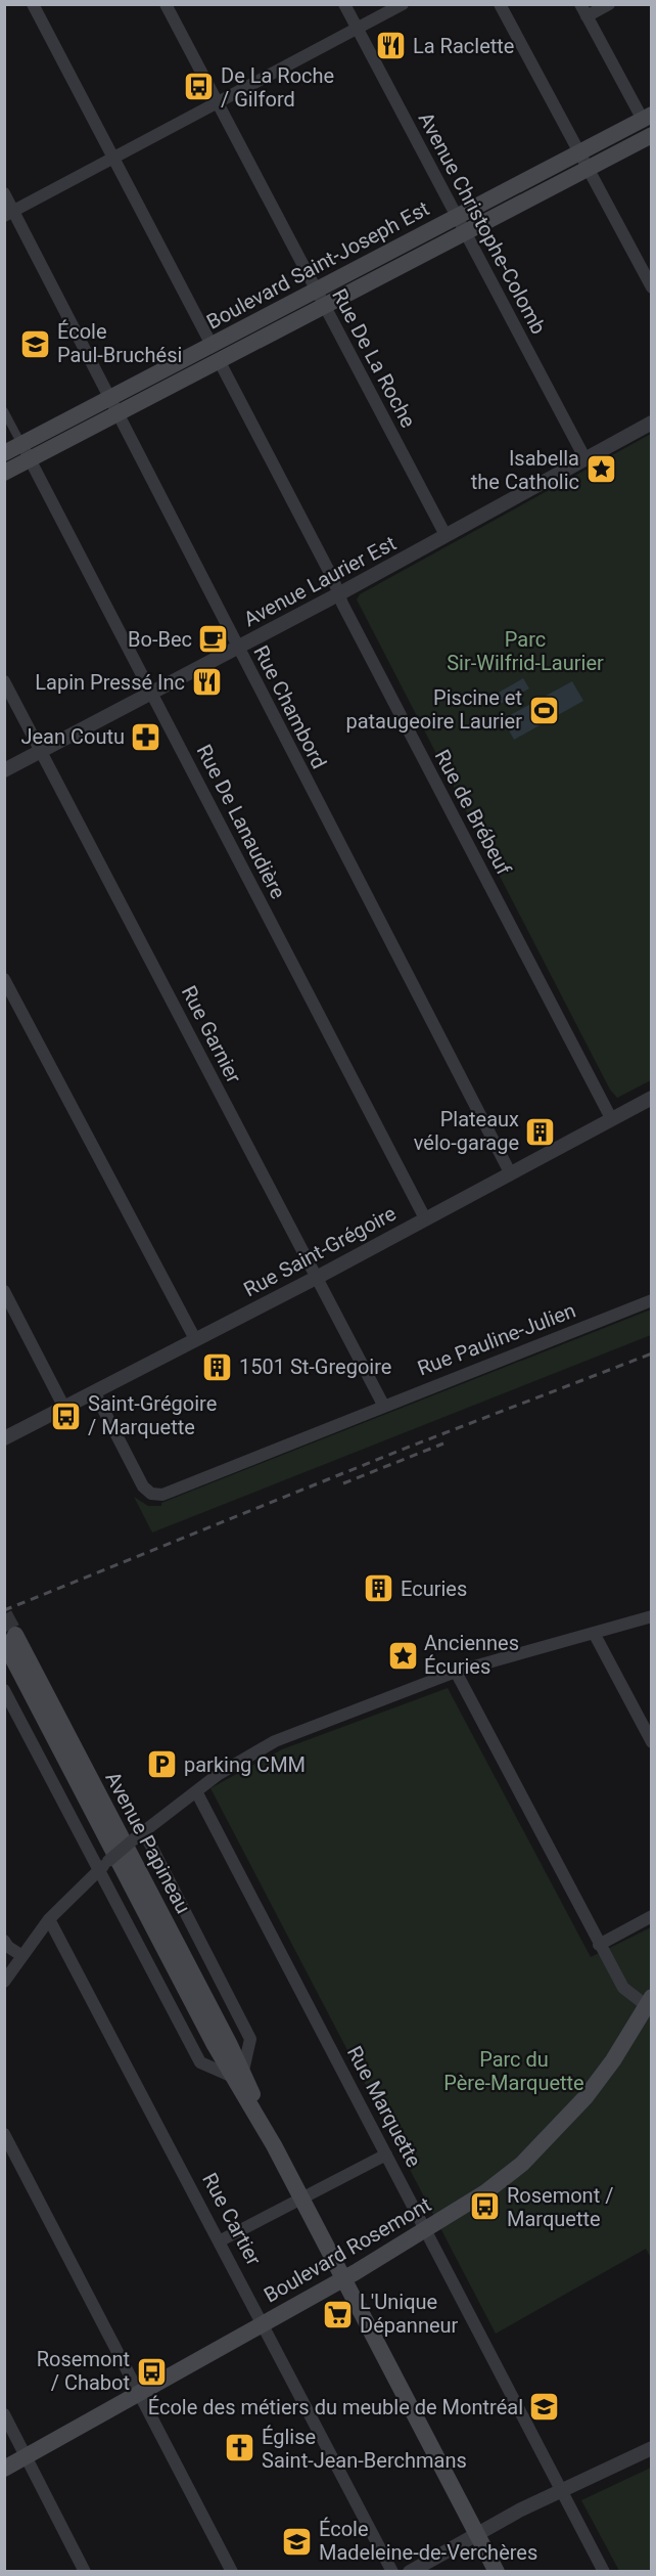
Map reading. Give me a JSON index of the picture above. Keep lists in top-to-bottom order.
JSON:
{
  "streets": {
    "main road": ["Boulevard Saint-Joseph Est", "Avenue Papineau", "Boulevard Rosemont"],
    "street": [
      "Avenue Christophe-Colomb",
      "Rue De La Roche",
      "Avenue Laurier Est",
      "Rue Chambord",
      "Rue de Brébeuf",
      "Rue De Lanaudière",
      "Rue Garnier",
      "Rue Saint-Grégoire",
      "Rue Pauline-Julien",
      "Rue Marquette",
      "Rue Cartier"
    ]
  },
  "crossings": [
    ["Avenue Christophe-Colomb", "Boulevard Saint-Joseph Est"],
    ["Avenue Christophe-Colomb", "Avenue Laurier Est"],
    ["Boulevard Saint-Joseph Est", "Rue De La Roche"],
    ["Boulevard Saint-Joseph Est", "Rue Chambord"],
    ["Boulevard Saint-Joseph Est", "Rue de Brébeuf"],
    ["Boulevard Saint-Joseph Est", "Rue De Lanaudière"],
    ["Rue De La Roche", "Avenue Laurier Est"],
    ["Avenue Laurier Est", "Rue Chambord"],
    ["Avenue Laurier Est", "Rue de Brébeuf"],
    ["Avenue Laurier Est", "Rue De Lanaudière"],
    ["Avenue Laurier Est", "Rue Garnier"],
    ["Rue Chambord", "Rue Saint-Grégoire"],
    ["Rue de Brébeuf", "Rue Saint-Grégoire"],
    ["Rue De Lanaudière", "Rue Saint-Grégoire"],
    ["Rue Garnier", "Rue Saint-Grégoire"],
    ["Rue Garnier", "Rue Pauline-Julien"],
    ["Rue Saint-Grégoire", "Rue Pauline-Julien"],
    ["Avenue Papineau", "Boulevard Rosemont"],
    ["Rue Marquette", "Boulevard Rosemont"],
    ["Rue Cartier", "Boulevard Rosemont"]
  ],
  "parks": ["Parc Sir-Wilfrid-Laurier", "Parc du Père-Marquette"],
  "places": {
    "restaurant": ["La Raclette", "Lapin Pressé Inc"],
    "bus stop": [
      "De La Roche / Gilford",
      "Saint-Grégoire / Marquette",
      "Rosemont / Marquette",
      "Rosemont / Chabot"
    ],
    "school or university": ["École Paul-Bruchési", "École des métiers du meuble de Montréal", "École Madeleine-de-Verchères"],
    "place": ["Isabella the Catholic", "Anciennes Écuries"],
    "cafe": ["Bo-Bec"],
    "sports": ["Piscine et pataugeoire Laurier"],
    "pharmacy": ["Jean Coutu"],
    "building": ["Plateaux vélo-garage", "1501 St-Gregoire", "Ecuries"],
    "parking": ["parking CMM"],
    "supermarket": ["L'Unique Dépanneur"],
    "church": ["Église Saint-Jean-Berchmans"]
  }
}
